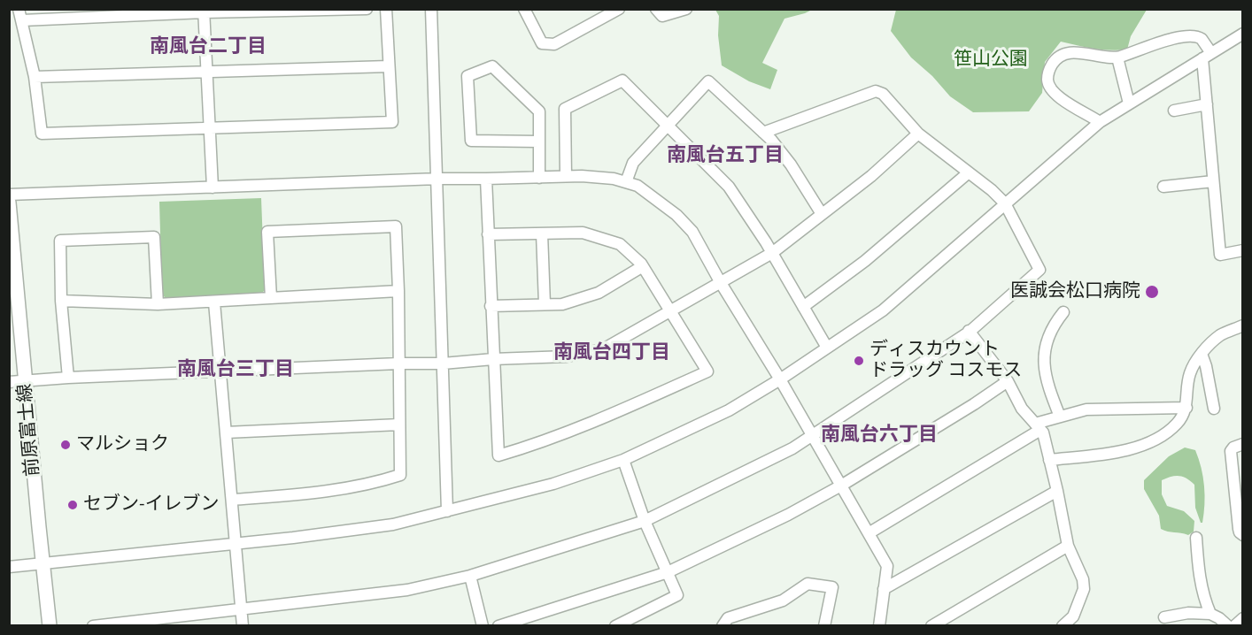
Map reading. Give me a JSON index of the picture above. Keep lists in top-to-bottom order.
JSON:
{
  "streets": {
    "main road": ["前原富士線"]
  },
  "districts": [
    "南風台二丁目",
    "南風台五丁目",
    "南風台四丁目",
    "南風台三丁目",
    "南風台六丁目"
  ],
  "parks": ["笹山公園"],
  "places": [
    "医誠会松口病院",
    "ディスカウント ドラッグ コスモス",
    "マルショク",
    "セブン-イレブン"
  ]
}
